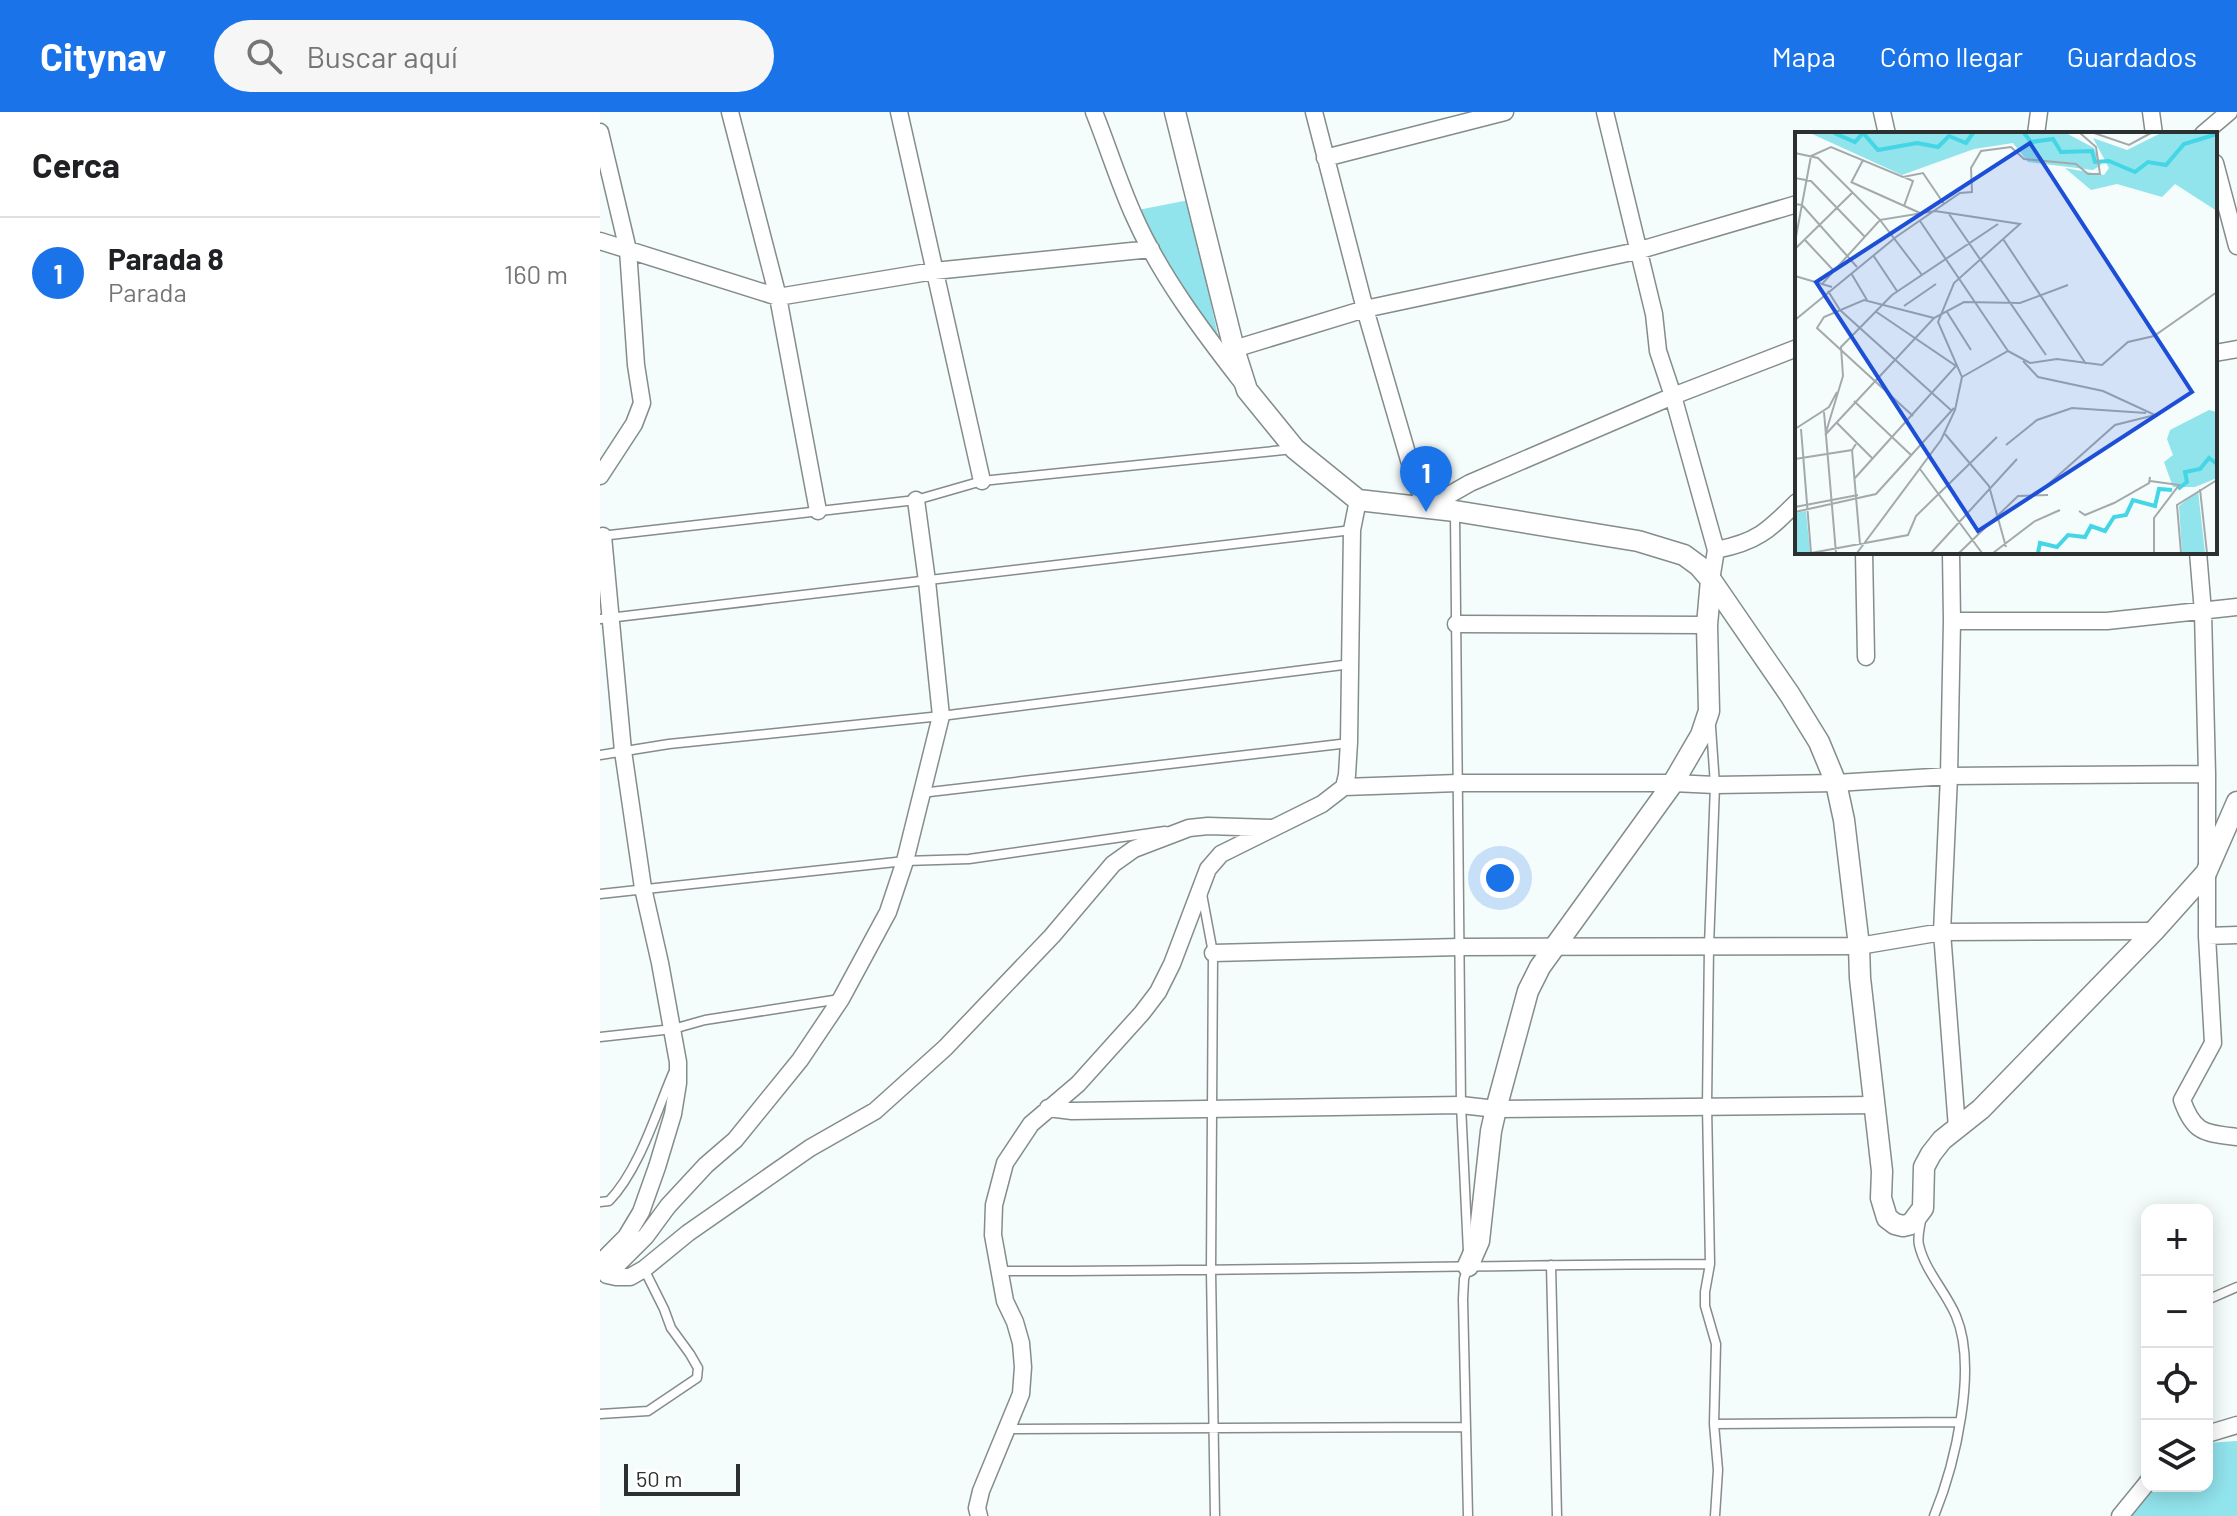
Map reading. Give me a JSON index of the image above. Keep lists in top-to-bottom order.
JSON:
{
  "scale_bar": "50 m",
  "page": {
    "header": "Citynav",
    "search": "Buscar aquí",
    "nav": ["Mapa", "Cómo llegar", "Guardados"],
    "heading": "Cerca",
    "list": [
      {
        "mark": "1",
        "name": "Parada 8",
        "note": "Parada",
        "value": "160 m"
      }
    ],
    "pins": "1",
    "map_buttons": ["+", "−"],
    "scale": "50 m"
  }
}
